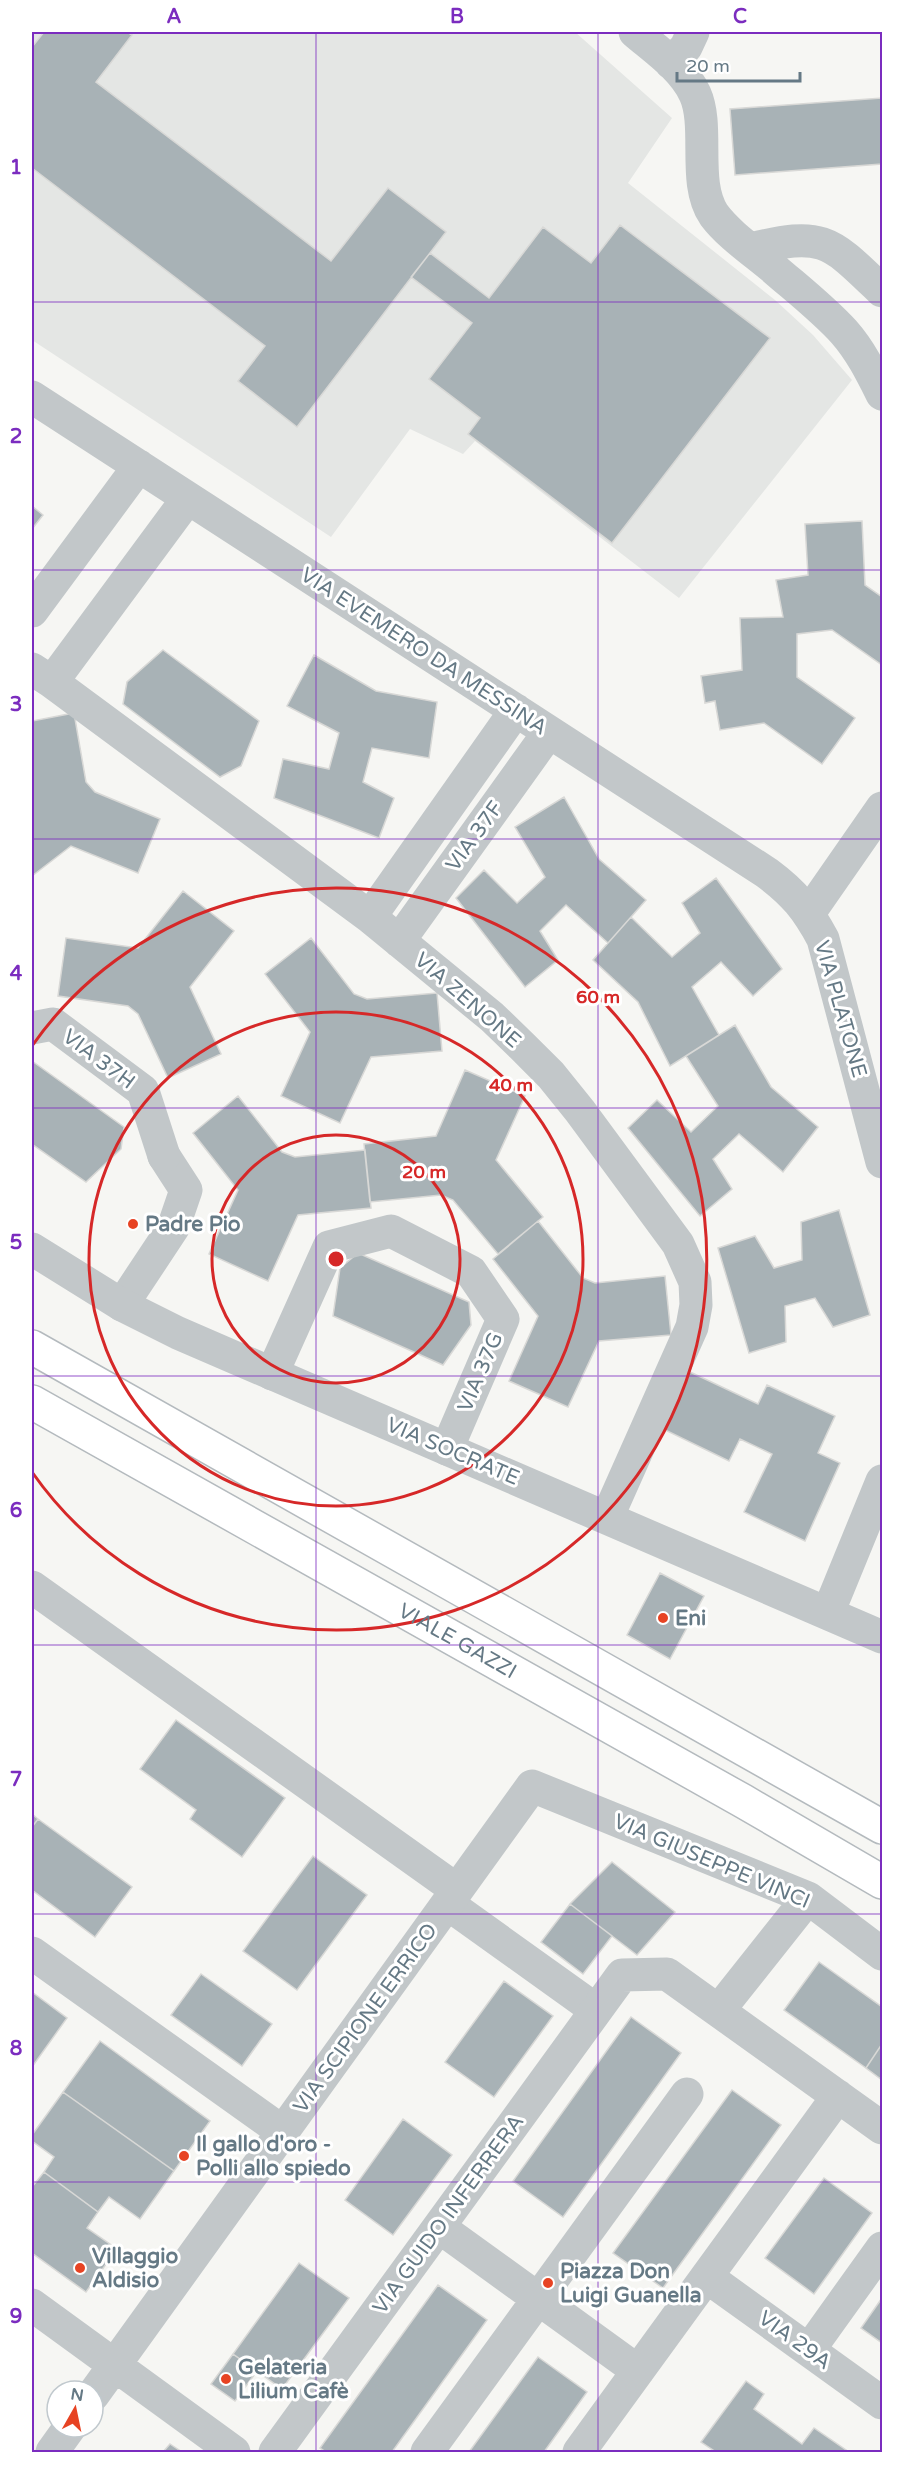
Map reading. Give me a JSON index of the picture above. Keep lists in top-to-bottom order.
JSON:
{
  "streets": {
    "main road": ["VIALE GAZZI"],
    "street": [
      "VIA EVEMERO DA MESSINA",
      "VIA 37F",
      "VIA ZENONE",
      "VIA PLATONE",
      "VIA 37H",
      "VIA 37G",
      "VIA SOCRATE",
      "VIA GIUSEPPE VINCI",
      "VIA SCIPIONE ERRICO",
      "VIA GUIDO INFERRERA",
      "VIA 29A"
    ]
  },
  "crossings": [
    ["VIA EVEMERO DA MESSINA", "VIA 37F"],
    ["VIA EVEMERO DA MESSINA", "VIA PLATONE"],
    ["VIA 37F", "VIA ZENONE"],
    ["VIA ZENONE", "VIA SOCRATE"],
    ["VIA 37H", "VIA SOCRATE"],
    ["VIA 37G", "VIA SOCRATE"],
    ["VIA GIUSEPPE VINCI", "VIA SCIPIONE ERRICO"]
  ],
  "places": [
    "Padre Pio",
    "Eni",
    "Il gallo d'oro - Polli allo spiedo",
    "Villaggio Aldisio",
    "Piazza Don Luigi Guanella",
    "Gelateria Lilium Cafè"
  ],
  "scale_bar": "20 m",
  "north": "top",
  "grid": {
    "columns": ["A", "B", "C"],
    "rows": [
      "1",
      "2",
      "3",
      "4",
      "5",
      "6",
      "7",
      "8",
      "9"
    ]
  },
  "rings": ["60 m", "40 m", "20 m"]
}
